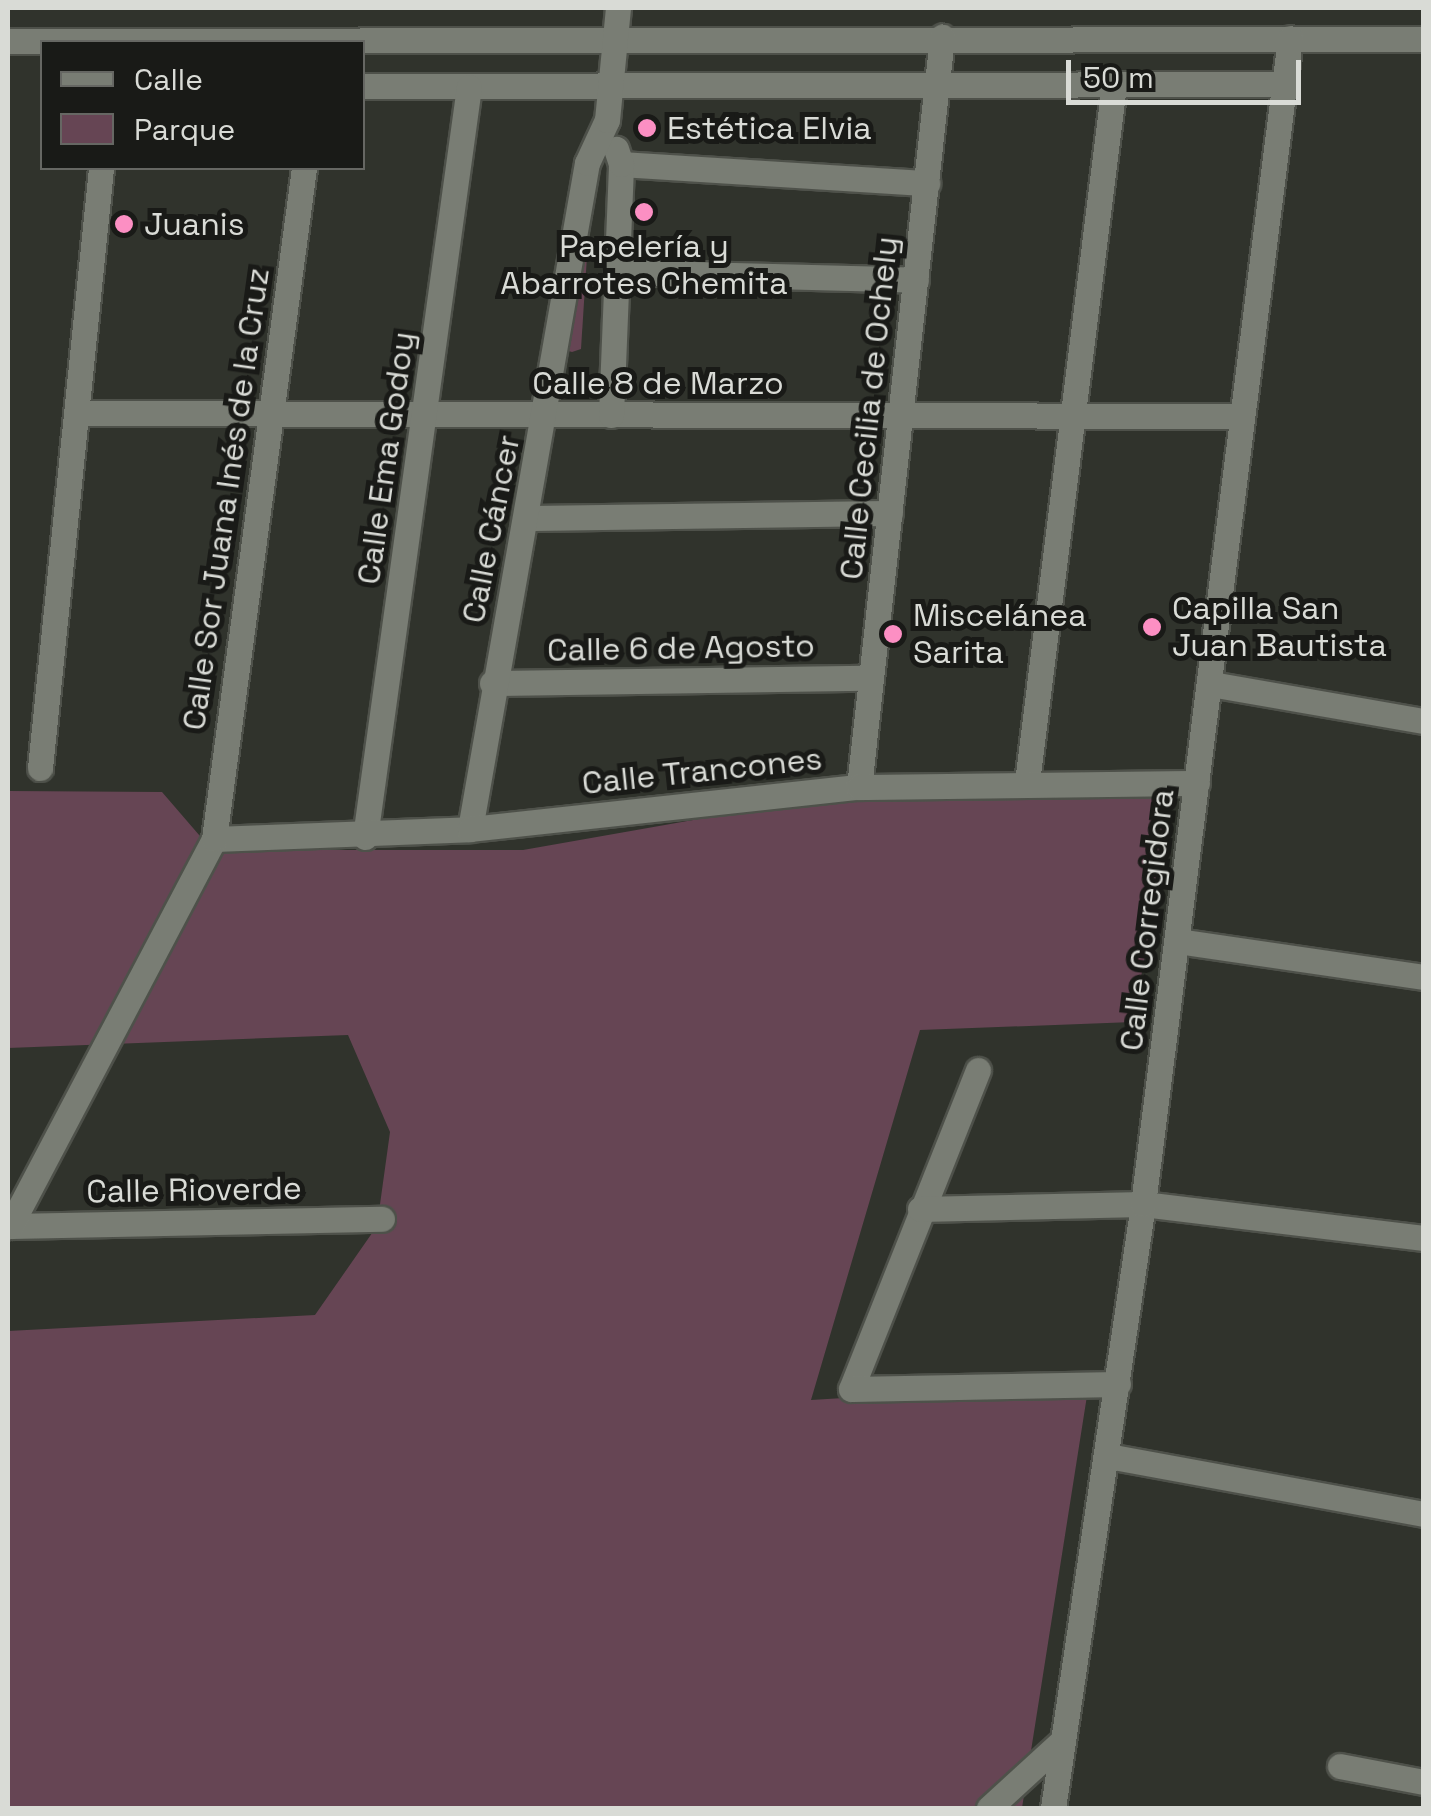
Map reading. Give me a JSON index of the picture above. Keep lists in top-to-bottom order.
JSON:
{
  "streets": {
    "street": [
      "Calle 8 de Marzo",
      "Calle Cecilia de Ochely",
      "Calle Ema Godoy",
      "Calle Sor Juana Inés de la Cruz",
      "Calle Cáncer",
      "Calle 6 de Agosto",
      "Calle Trancones",
      "Calle Corregidora",
      "Calle Rioverde"
    ]
  },
  "crossings": [
    ["Calle 8 de Marzo", "Calle Cecilia de Ochely"],
    ["Calle 8 de Marzo", "Calle Ema Godoy"],
    ["Calle 8 de Marzo", "Calle Sor Juana Inés de la Cruz"],
    ["Calle 8 de Marzo", "Calle Cáncer"],
    ["Calle 8 de Marzo", "Calle Corregidora"],
    ["Calle Cecilia de Ochely", "Calle 6 de Agosto"],
    ["Calle Cecilia de Ochely", "Calle Trancones"],
    ["Calle Ema Godoy", "Calle Trancones"],
    ["Calle Sor Juana Inés de la Cruz", "Calle Trancones"],
    ["Calle Cáncer", "Calle 6 de Agosto"],
    ["Calle Cáncer", "Calle Trancones"],
    ["Calle Trancones", "Calle Corregidora"]
  ],
  "places": [
    "Estética Elvia",
    "Papelería y Abarrotes Chemita",
    "Juanis",
    "Capilla San Juan Bautista",
    "Miscelánea Sarita"
  ],
  "legend": ["Calle", "Parque"],
  "scale_bar": "50 m"
}
